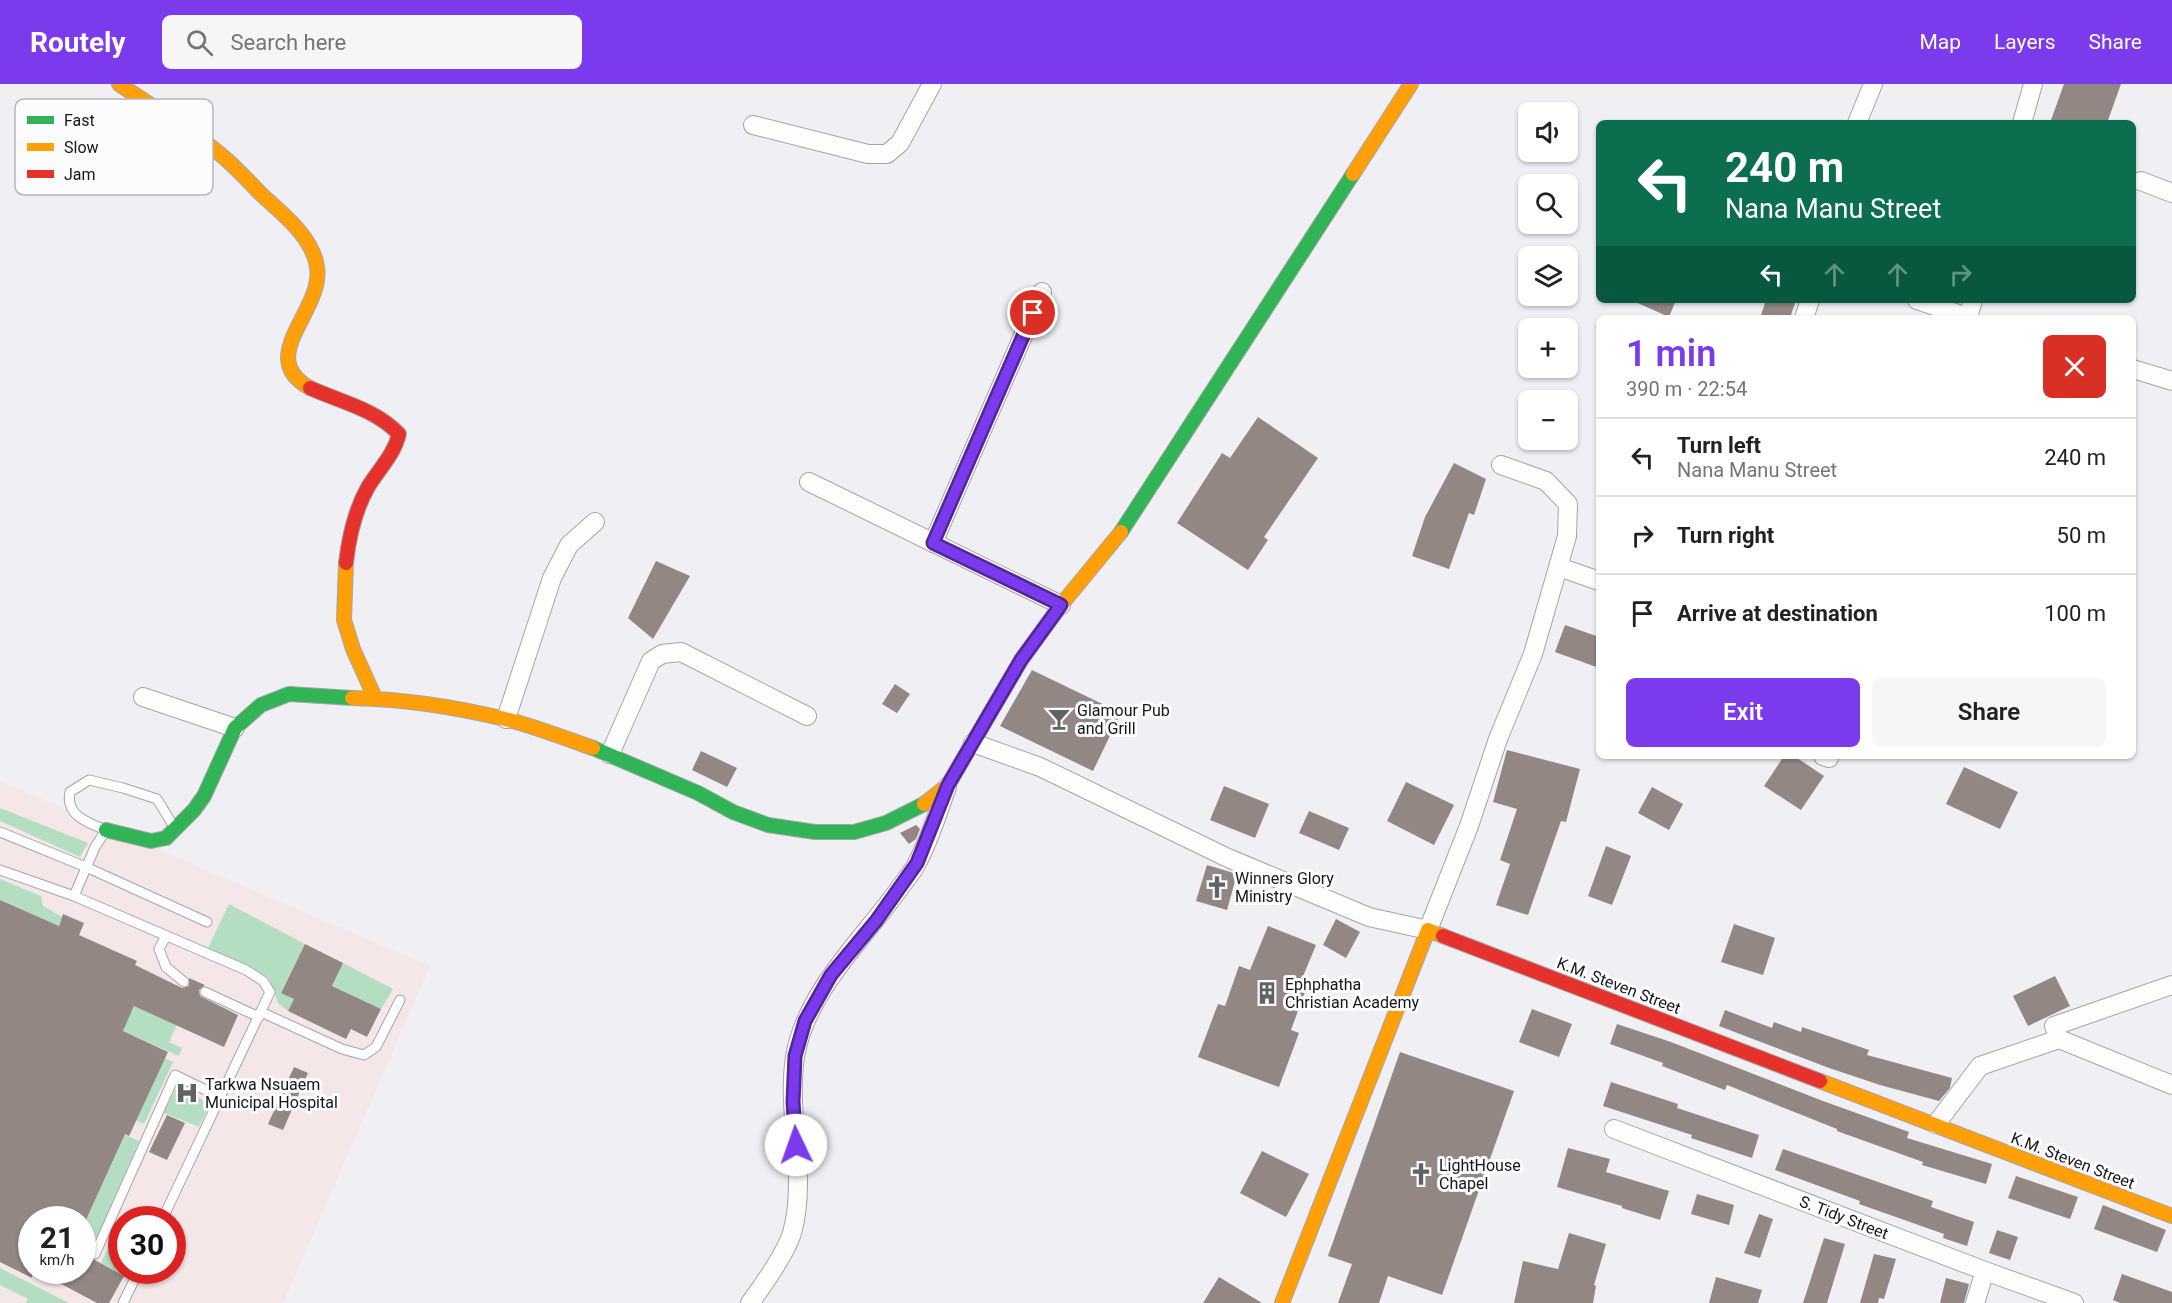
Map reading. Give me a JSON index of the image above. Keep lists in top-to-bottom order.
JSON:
{
  "streets": {
    "street": ["K.M. Steven Street", "S. Tidy Street"]
  },
  "places": {
    "bar": ["Glamour Pub and Grill"],
    "church": ["Winners Glory Ministry", "LightHouse Chapel"],
    "building": ["Ephphatha Christian Academy"],
    "hospital": ["Tarkwa Nsuaem Municipal Hospital"]
  },
  "legend": ["Fast", "Slow", "Jam"],
  "page": {
    "header": "Routely",
    "search": "Search here",
    "nav": ["Map", "Layers", "Share"],
    "map_buttons": ["+", "−"],
    "turn": ["240 m", "Nana Manu Street"],
    "heading": ["1 min", "390 m · 22:54"],
    "list": [
      {
        "name": "Turn left",
        "note": "Nana Manu Street",
        "value": "240 m"
      },
      {
        "name": "Turn right",
        "value": "50 m"
      },
      {
        "name": "Arrive at destination",
        "value": "100 m"
      }
    ],
    "buttons": ["Exit", "Share"],
    "speed": "21 km/h",
    "limit": "30"
  }
}
